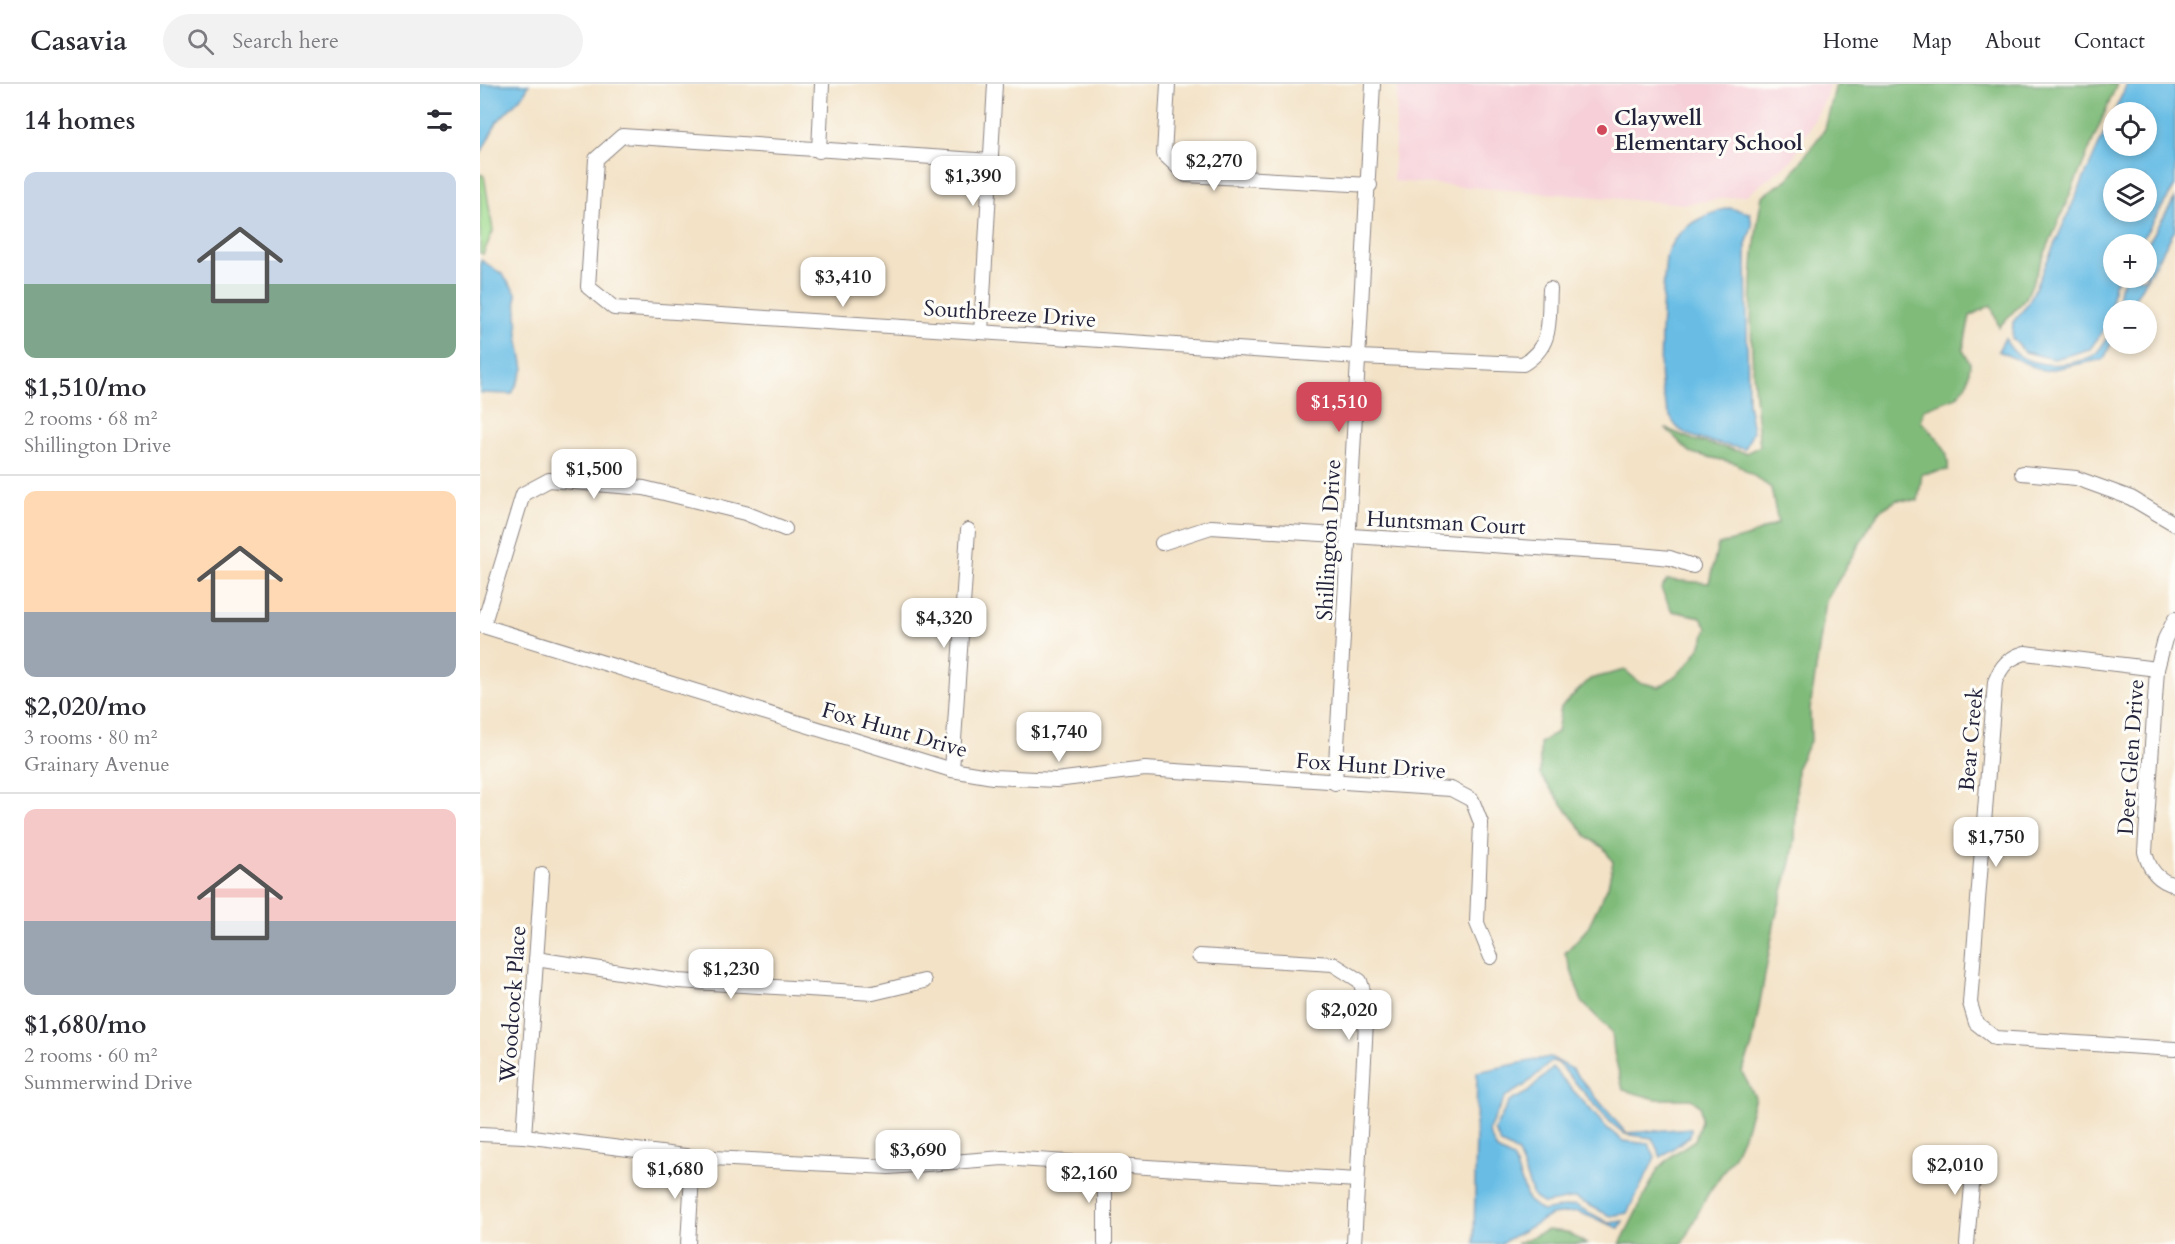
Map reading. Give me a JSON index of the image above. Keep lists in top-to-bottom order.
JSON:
{
  "streets": {
    "street": [
      "Southbreeze Drive",
      "Huntsman Court",
      "Shillington Drive",
      "Fox Hunt Drive",
      "Bear Creek",
      "Deer Glen Drive",
      "Woodcock Place"
    ]
  },
  "crossings": [
    ["Southbreeze Drive", "Shillington Drive"],
    ["Huntsman Court", "Shillington Drive"],
    ["Shillington Drive", "Fox Hunt Drive"],
    ["Bear Creek", "Deer Glen Drive"]
  ],
  "places": ["Claywell Elementary School"],
  "page": {
    "header": "Casavia",
    "search": "Search here",
    "nav": [
      "Home",
      "Map",
      "About",
      "Contact"
    ],
    "heading": "14 homes",
    "map_buttons": ["+", "−"],
    "price": [
      "$2,270",
      "$1,390",
      "$3,410",
      "$1,510",
      "$1,500",
      "$4,320",
      "$1,740",
      "$1,750",
      "$1,230",
      "$2,020",
      "$3,690",
      "$2,010",
      "$1,680",
      "$2,160"
    ],
    "list": [
      {
        "name": "$1,510/mo",
        "note": "2 rooms · 68 m² · Shillington Drive"
      },
      {
        "name": "$2,020/mo",
        "note": "3 rooms · 80 m² · Grainary Avenue"
      },
      {
        "name": "$1,680/mo",
        "note": "2 rooms · 60 m² · Summerwind Drive"
      }
    ]
  }
}
